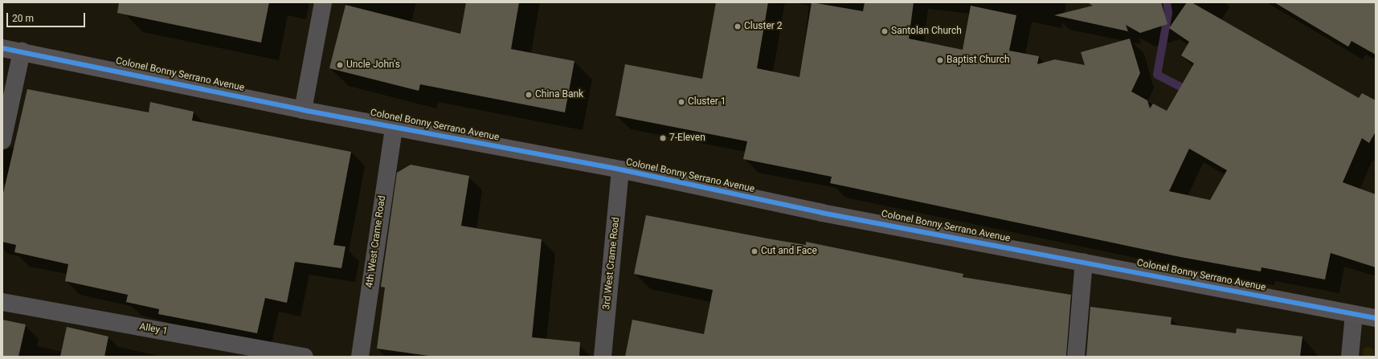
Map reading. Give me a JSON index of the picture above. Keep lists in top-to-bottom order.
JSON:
{
  "streets": {
    "main road": ["Colonel Bonny Serrano Avenue"],
    "street": ["4th West Crame Road", "3rd West Crame Road", "Alley 1"]
  },
  "crossings": [
    ["Colonel Bonny Serrano Avenue", "4th West Crame Road"],
    ["Colonel Bonny Serrano Avenue", "3rd West Crame Road"]
  ],
  "places": [
    "Cluster 2",
    "Santolan Church",
    "Baptist Church",
    "Uncle John's",
    "China Bank",
    "Cluster 1",
    "7-Eleven",
    "Cut and Face"
  ],
  "scale_bar": "20 m"
}
